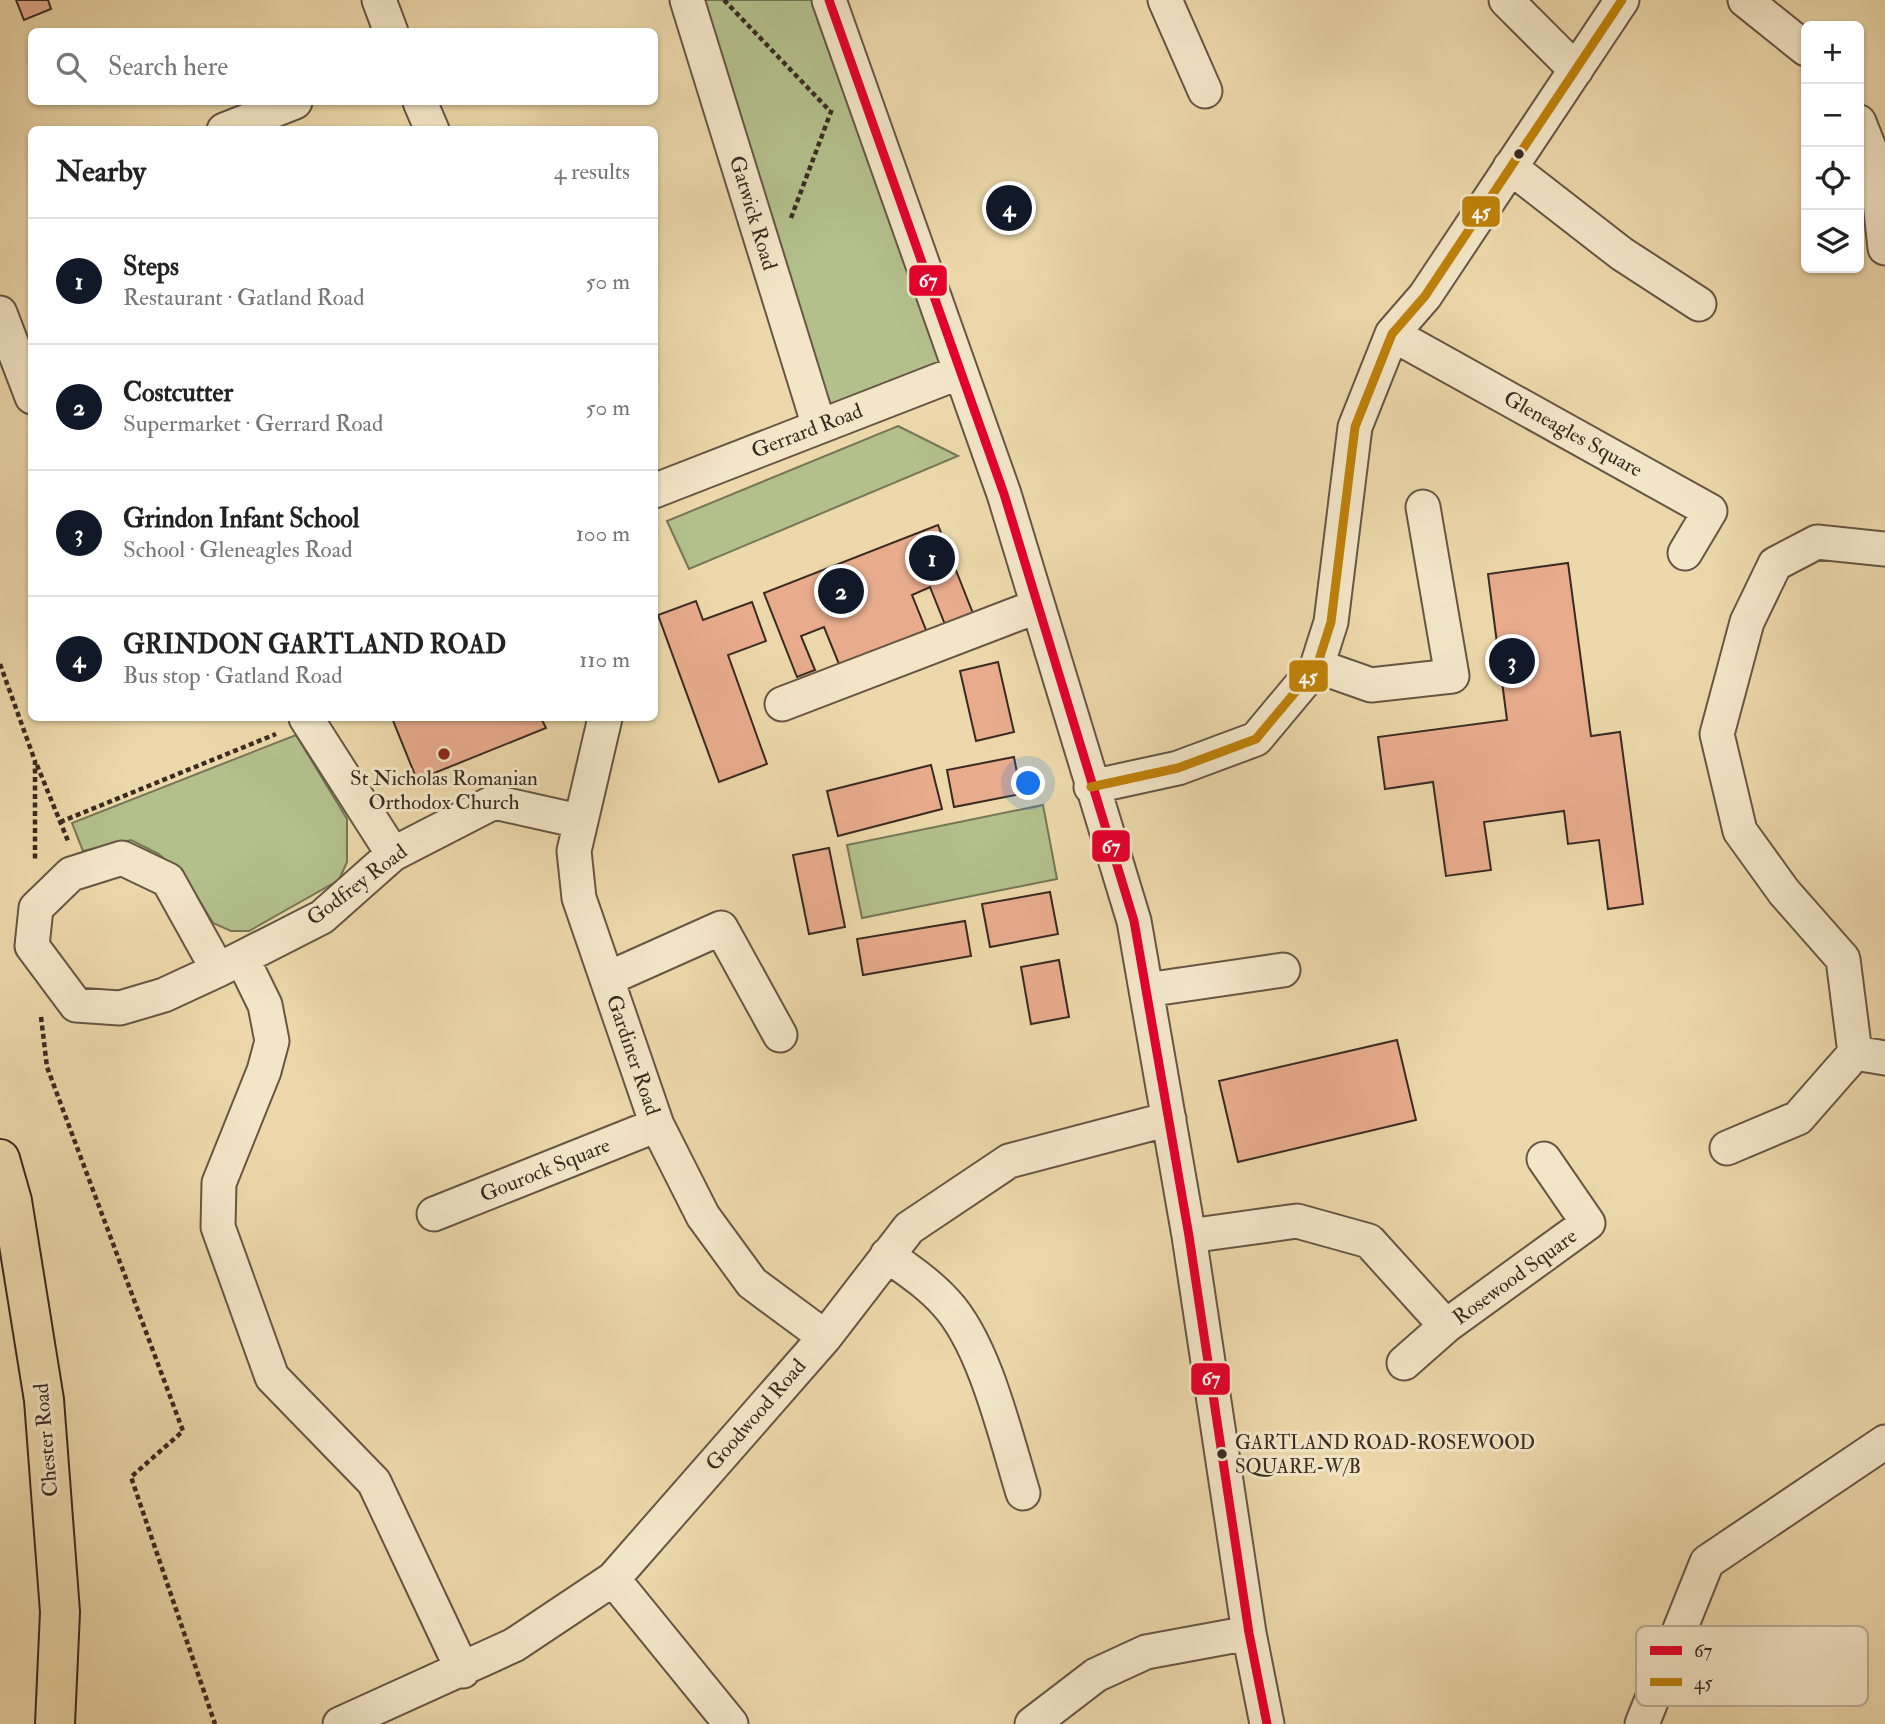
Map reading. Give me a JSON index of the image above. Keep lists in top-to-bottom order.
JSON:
{
  "streets": {
    "main road": ["Chester Road"],
    "street": [
      "Gatwick Road",
      "Gerrard Road",
      "Gleneagles Square",
      "Godfrey Road",
      "Gardiner Road",
      "Gourock Square",
      "Rosewood Square",
      "Goodwood Road"
    ]
  },
  "crossings": [
    ["Gatwick Road", "Gerrard Road"],
    ["Godfrey Road", "Gardiner Road"],
    ["Gardiner Road", "Gourock Square"],
    ["Gardiner Road", "Goodwood Road"]
  ],
  "places": ["St Nicholas Romanian Orthodox Church", "GARTLAND ROAD-ROSEWOOD SQUARE-W/B"],
  "lines": ["transit line 67", "transit line 45"],
  "legend": ["67", "45"],
  "page": {
    "map_buttons": ["+", "−"],
    "search": "Search here",
    "heading": ["Nearby", "4 results"],
    "pins": [
      "4",
      "1",
      "2",
      "3"
    ],
    "list": [
      {
        "mark": "1",
        "name": "Steps",
        "note": "Restaurant · Gatland Road",
        "value": "50 m"
      },
      {
        "mark": "2",
        "name": "Costcutter",
        "note": "Supermarket · Gerrard Road",
        "value": "50 m"
      },
      {
        "mark": "3",
        "name": "Grindon Infant School",
        "note": "School · Gleneagles Road",
        "value": "100 m"
      },
      {
        "mark": "4",
        "name": "GRINDON GARTLAND ROAD",
        "note": "Bus stop · Gatland Road",
        "value": "110 m"
      }
    ]
  }
}
